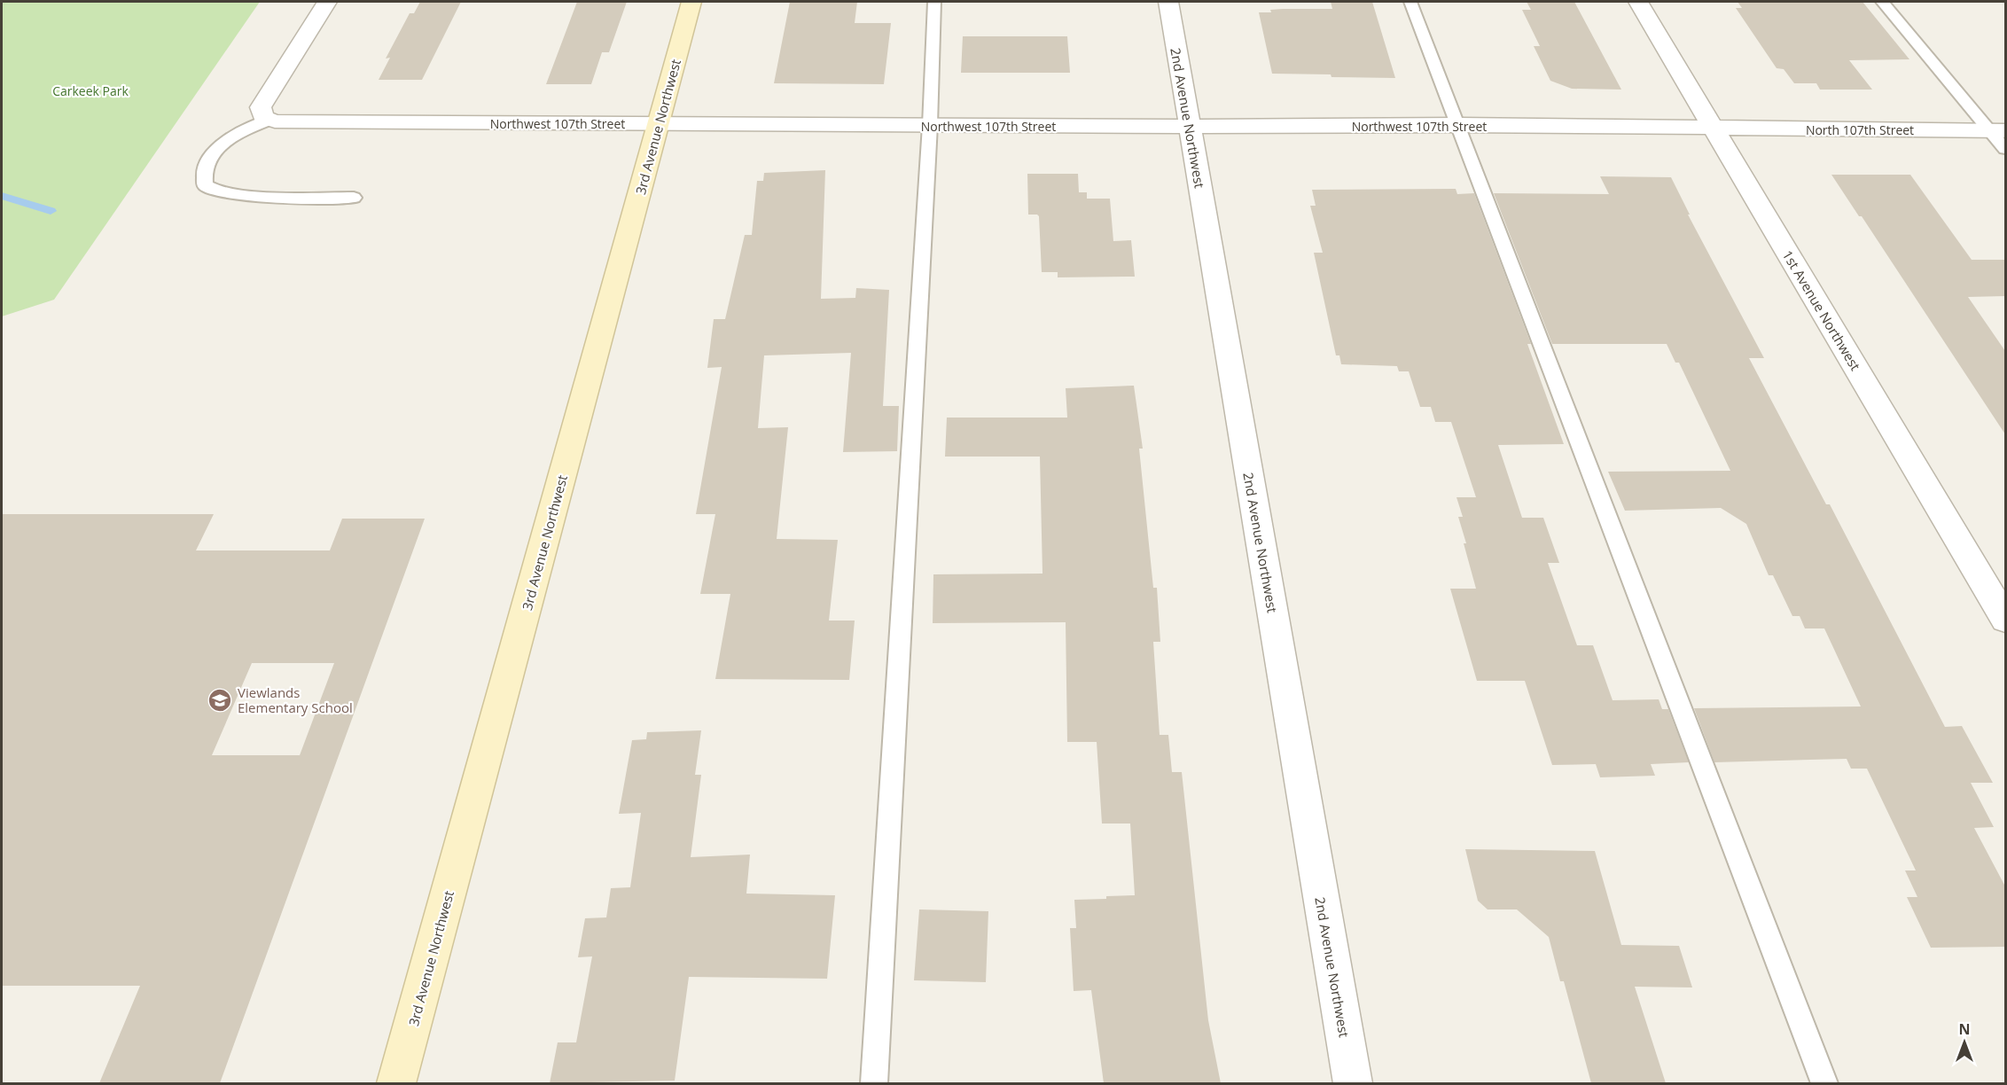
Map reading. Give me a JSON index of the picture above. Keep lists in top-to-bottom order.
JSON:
{
  "streets": {
    "street": [
      "2nd Avenue Northwest",
      "Northwest 107th Street",
      "3rd Avenue Northwest",
      "North 107th Street",
      "1st Avenue Northwest"
    ]
  },
  "crossings": [
    ["2nd Avenue Northwest", "Northwest 107th Street"],
    ["Northwest 107th Street", "3rd Avenue Northwest"],
    ["Northwest 107th Street", "North 107th Street"],
    ["Northwest 107th Street", "1st Avenue Northwest"],
    ["North 107th Street", "1st Avenue Northwest"]
  ],
  "parks": ["Carkeek Park"],
  "places": {
    "school or university": ["Viewlands Elementary School"]
  },
  "north": "top"
}
